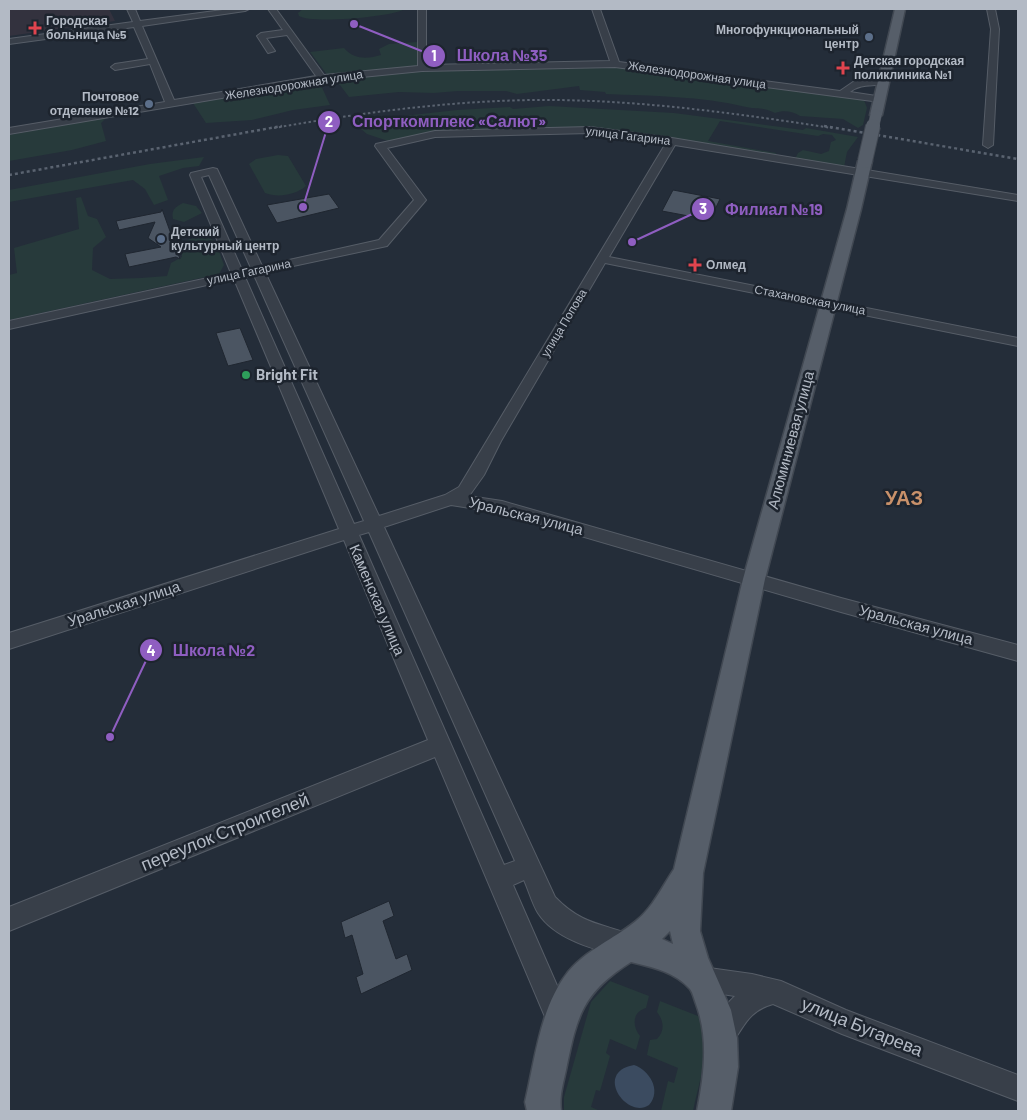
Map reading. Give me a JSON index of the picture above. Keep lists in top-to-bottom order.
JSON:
{
  "streets": {
    "main road": ["Алюминиевая улица"],
    "street": [
      "Железнодорожная улица",
      "улица Гагарина",
      "Стахановская улица",
      "улица Попова",
      "Уральская улица",
      "Каменская улица",
      "переулок Строителей",
      "улица Бугарева"
    ]
  },
  "crossings": [
    ["Железнодорожная улица", "Алюминиевая улица"],
    ["улица Гагарина", "улица Попова"],
    ["улица Гагарина", "Алюминиевая улица"],
    ["улица Гагарина", "Каменская улица"],
    ["Стахановская улица", "улица Попова"],
    ["Стахановская улица", "Алюминиевая улица"],
    ["улица Попова", "Уральская улица"],
    ["Алюминиевая улица", "Уральская улица"],
    ["Уральская улица", "Каменская улица"],
    ["Каменская улица", "переулок Строителей"]
  ],
  "districts": ["УАЗ"],
  "places": {
    "other": [
      "Школа №35",
      "Многофункциональный центр",
      "Почтовое отделение №12",
      "Спорткомплекс «Салют»",
      "Детский культурный центр",
      "Филиал №19",
      "Bright Fit",
      "Школа №2"
    ],
    "health": ["Городская больница №5", "Детская городская поликлиника №1", "Олмед"]
  }
}
